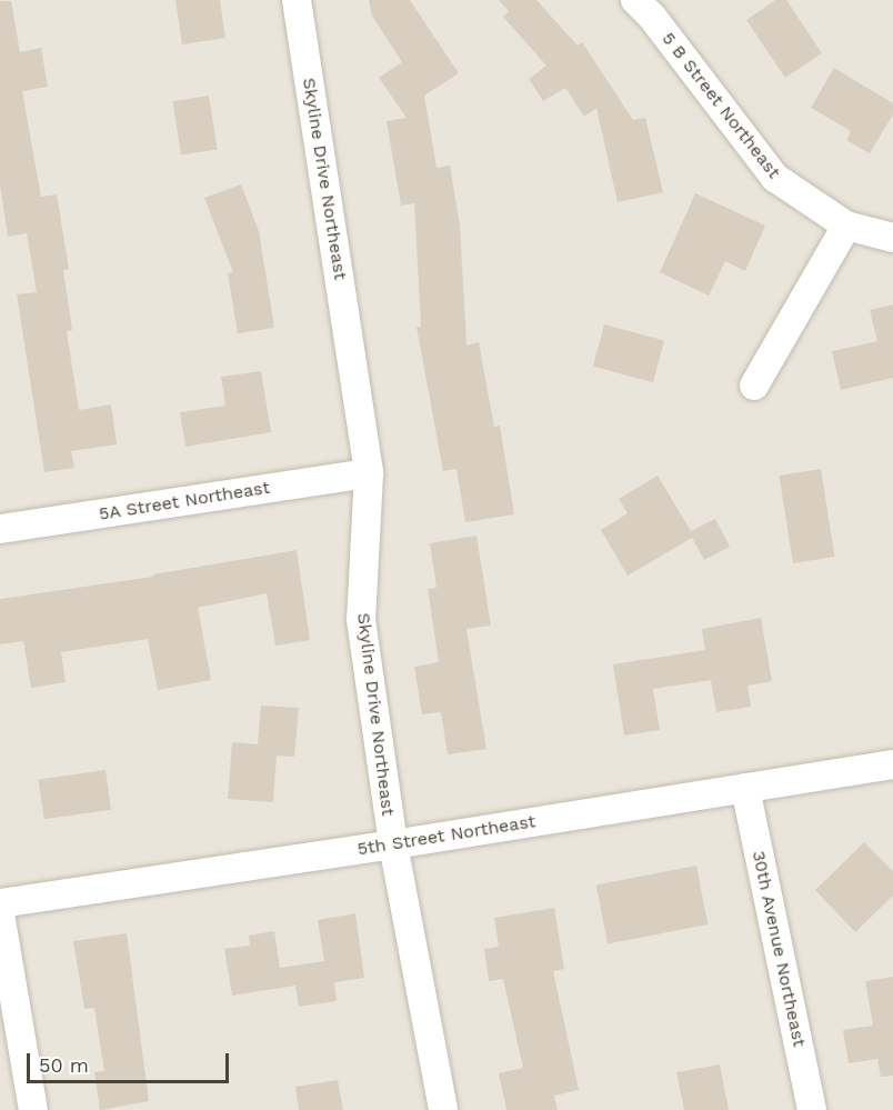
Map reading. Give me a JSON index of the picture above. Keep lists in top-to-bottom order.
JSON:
{
  "streets": {
    "street": [
      "5 B Street Northeast",
      "Skyline Drive Northeast",
      "5A Street Northeast",
      "5th Street Northeast",
      "30th Avenue Northeast"
    ]
  },
  "crossings": [
    ["Skyline Drive Northeast", "5A Street Northeast"],
    ["Skyline Drive Northeast", "5th Street Northeast"],
    ["5th Street Northeast", "30th Avenue Northeast"]
  ],
  "scale_bar": "50 m"
}
